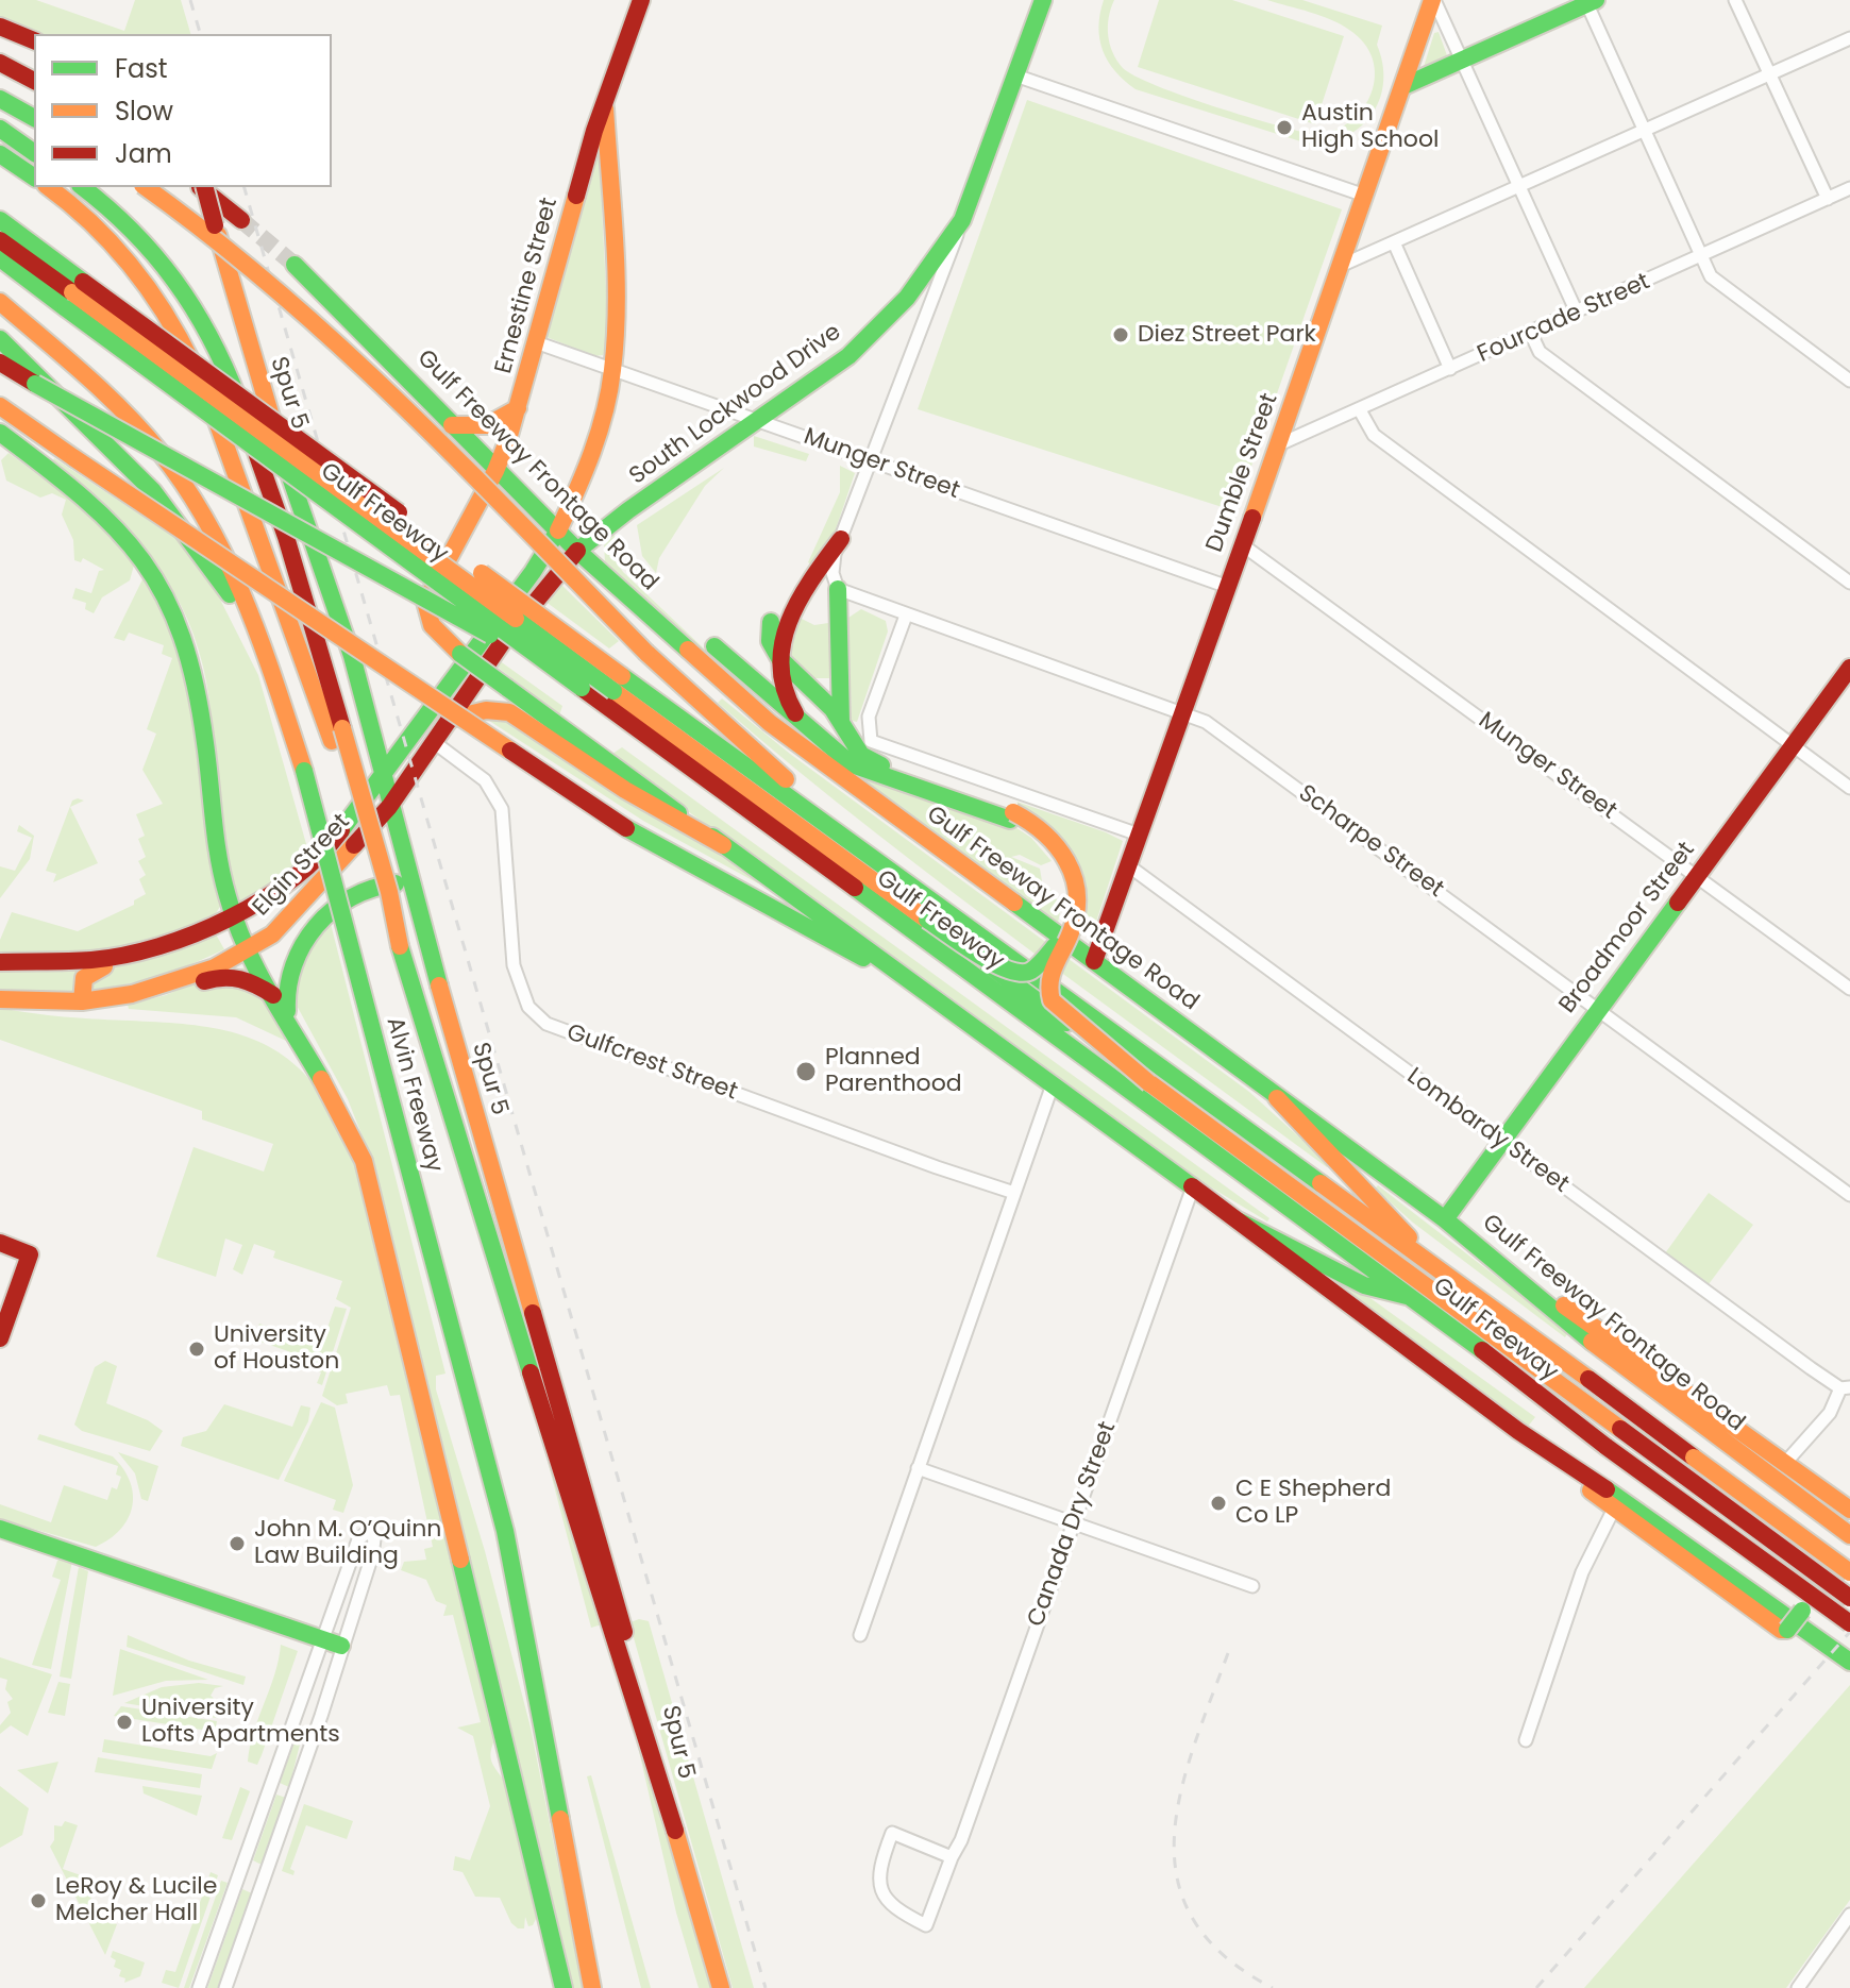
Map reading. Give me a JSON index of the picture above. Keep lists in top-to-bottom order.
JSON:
{
  "streets": {
    "main road": [
      "Ernestine Street",
      "Spur 5",
      "South Lockwood Drive",
      "Gulf Freeway Frontage Road",
      "Dumble Street",
      "Gulf Freeway",
      "Elgin Street",
      "Broadmoor Street",
      "Alvin Freeway"
    ],
    "street": [
      "Fourcade Street",
      "Munger Street",
      "Scharpe Street",
      "Gulfcrest Street",
      "Lombardy Street",
      "Canada Dry Street"
    ]
  },
  "crossings": [
    ["Ernestine Street", "Munger Street"],
    ["Ernestine Street", "Gulf Freeway Frontage Road"],
    ["Fourcade Street", "Dumble Street"],
    ["Spur 5", "South Lockwood Drive"],
    ["Spur 5", "Elgin Street"],
    ["Spur 5", "Alvin Freeway"],
    ["South Lockwood Drive", "Munger Street"],
    ["South Lockwood Drive", "Gulf Freeway Frontage Road"],
    ["South Lockwood Drive", "Elgin Street"],
    ["South Lockwood Drive", "Gulfcrest Street"],
    ["Munger Street", "Dumble Street"],
    ["Munger Street", "Broadmoor Street"],
    ["Gulf Freeway Frontage Road", "Dumble Street"],
    ["Gulf Freeway Frontage Road", "Broadmoor Street"],
    ["Dumble Street", "Scharpe Street"],
    ["Dumble Street", "Lombardy Street"],
    ["Scharpe Street", "Broadmoor Street"],
    ["Broadmoor Street", "Lombardy Street"]
  ],
  "places": [
    "Austin High School",
    "Diez Street Park",
    "Planned Parenthood",
    "University of Houston",
    "C E Shepherd Co LP",
    "John M. O’Quinn Law Building",
    "University Lofts Apartments",
    "LeRoy & Lucile Melcher Hall"
  ],
  "legend": ["Fast", "Slow", "Jam"]
}
